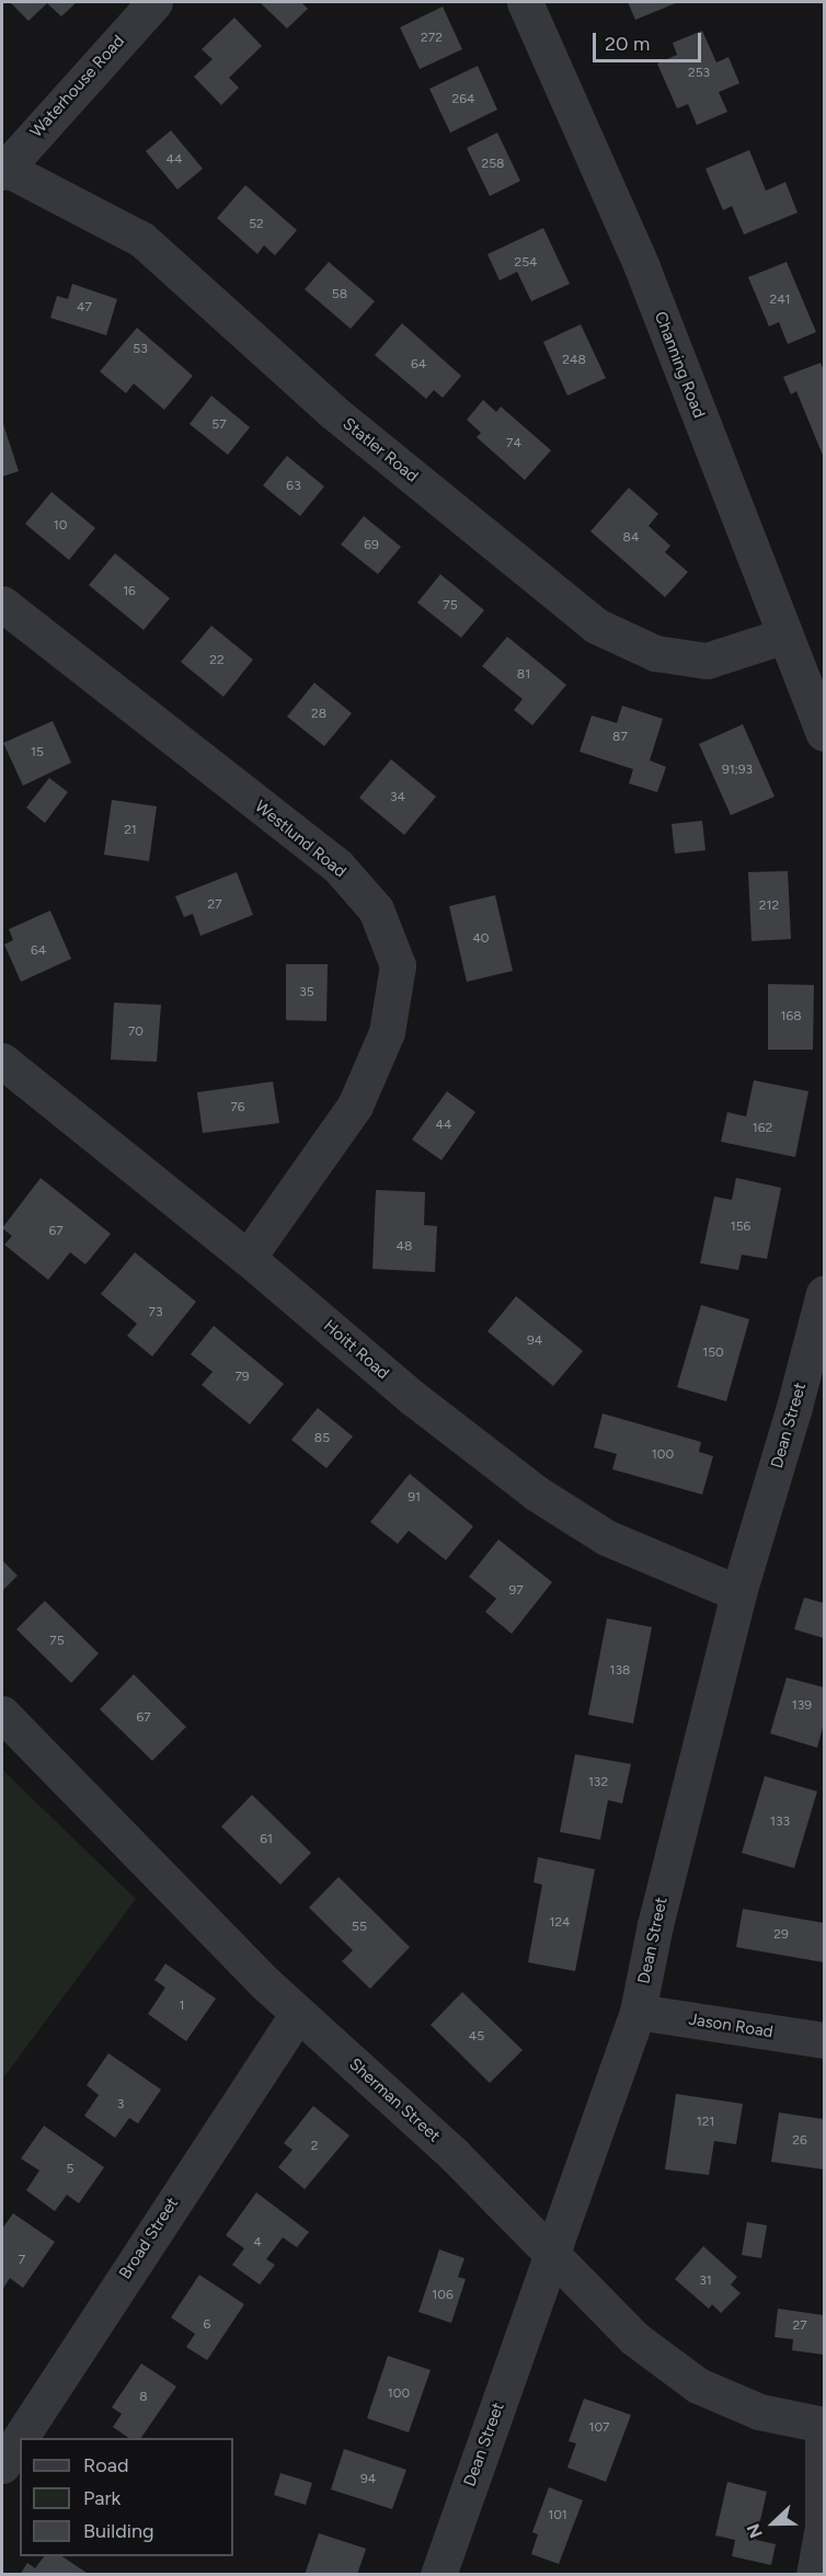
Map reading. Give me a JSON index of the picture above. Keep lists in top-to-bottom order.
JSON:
{
  "streets": {
    "street": [
      "Waterhouse Road",
      "Channing Road",
      "Statler Road",
      "Westlund Road",
      "Hoitt Road",
      "Dean Street",
      "Jason Road",
      "Sherman Street",
      "Broad Street"
    ]
  },
  "crossings": [
    ["Waterhouse Road", "Statler Road"],
    ["Channing Road", "Statler Road"],
    ["Westlund Road", "Hoitt Road"],
    ["Hoitt Road", "Dean Street"],
    ["Dean Street", "Jason Road"],
    ["Dean Street", "Sherman Street"],
    ["Sherman Street", "Broad Street"]
  ],
  "house_numbers": [
    "272",
    "253",
    "264",
    "44",
    "258",
    "52",
    "254",
    "58",
    "241",
    "47",
    "53",
    "248",
    "64",
    "57",
    "74",
    "63",
    "10",
    "84",
    "69",
    "16",
    "75",
    "22",
    "81",
    "28",
    "87",
    "15",
    "91;93",
    "34",
    "21",
    "27",
    "212",
    "40",
    "64",
    "35",
    "168",
    "70",
    "76",
    "44",
    "162",
    "156",
    "67",
    "48",
    "73",
    "94",
    "150",
    "79",
    "85",
    "100",
    "91",
    "97",
    "75",
    "138",
    "139",
    "67",
    "132",
    "133",
    "61",
    "124",
    "55",
    "29",
    "1",
    "45",
    "3",
    "121",
    "26",
    "2",
    "5",
    "4",
    "7",
    "31",
    "106",
    "6",
    "27",
    "100",
    "8",
    "107",
    "94",
    "101"
  ],
  "legend": ["Road", "Park", "Building"],
  "scale_bar": "20 m",
  "north": "left"
}
